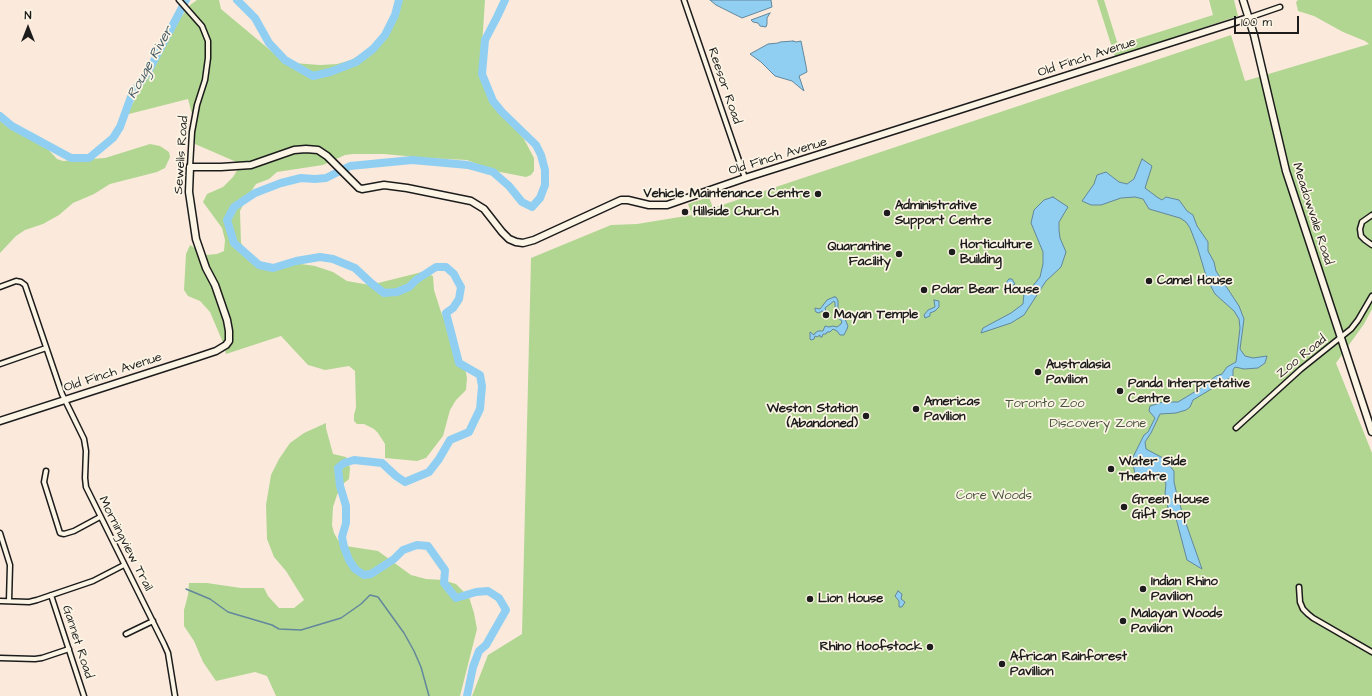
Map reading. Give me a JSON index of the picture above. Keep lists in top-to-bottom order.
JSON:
{
  "streets": {
    "street": [
      "Old Finch Avenue",
      "Reesor Road",
      "Sewells Road",
      "Meadowvale Road",
      "Zoo Road",
      "Morningview Trail",
      "Gannet Road"
    ]
  },
  "crossings": [
    ["Old Finch Avenue", "Reesor Road"],
    ["Old Finch Avenue", "Sewells Road"],
    ["Old Finch Avenue", "Meadowvale Road"],
    ["Old Finch Avenue", "Morningview Trail"],
    ["Meadowvale Road", "Zoo Road"]
  ],
  "water": ["Rouge River"],
  "parks": ["Toronto Zoo", "Discovery Zone", "Core Woods"],
  "places": [
    "Vehicle Maintenance Centre",
    "Hillside Church",
    "Administrative Support Centre",
    "Horticulture Building",
    "Quarantine Facility",
    "Camel House",
    "Polar Bear House",
    "Mayan Temple",
    "Australasia Pavilion",
    "Panda Interpretative Centre",
    "Americas Pavilion",
    "Weston Station (Abandoned)",
    "Water Side Theatre",
    "Green House Gift Shop",
    "Indian Rhino Pavilion",
    "Lion House",
    "Malayan Woods Pavilion",
    "Rhino Hoofstock",
    "African Rainforest Pavillion"
  ],
  "scale_bar": "100 m",
  "north": "top"
}
